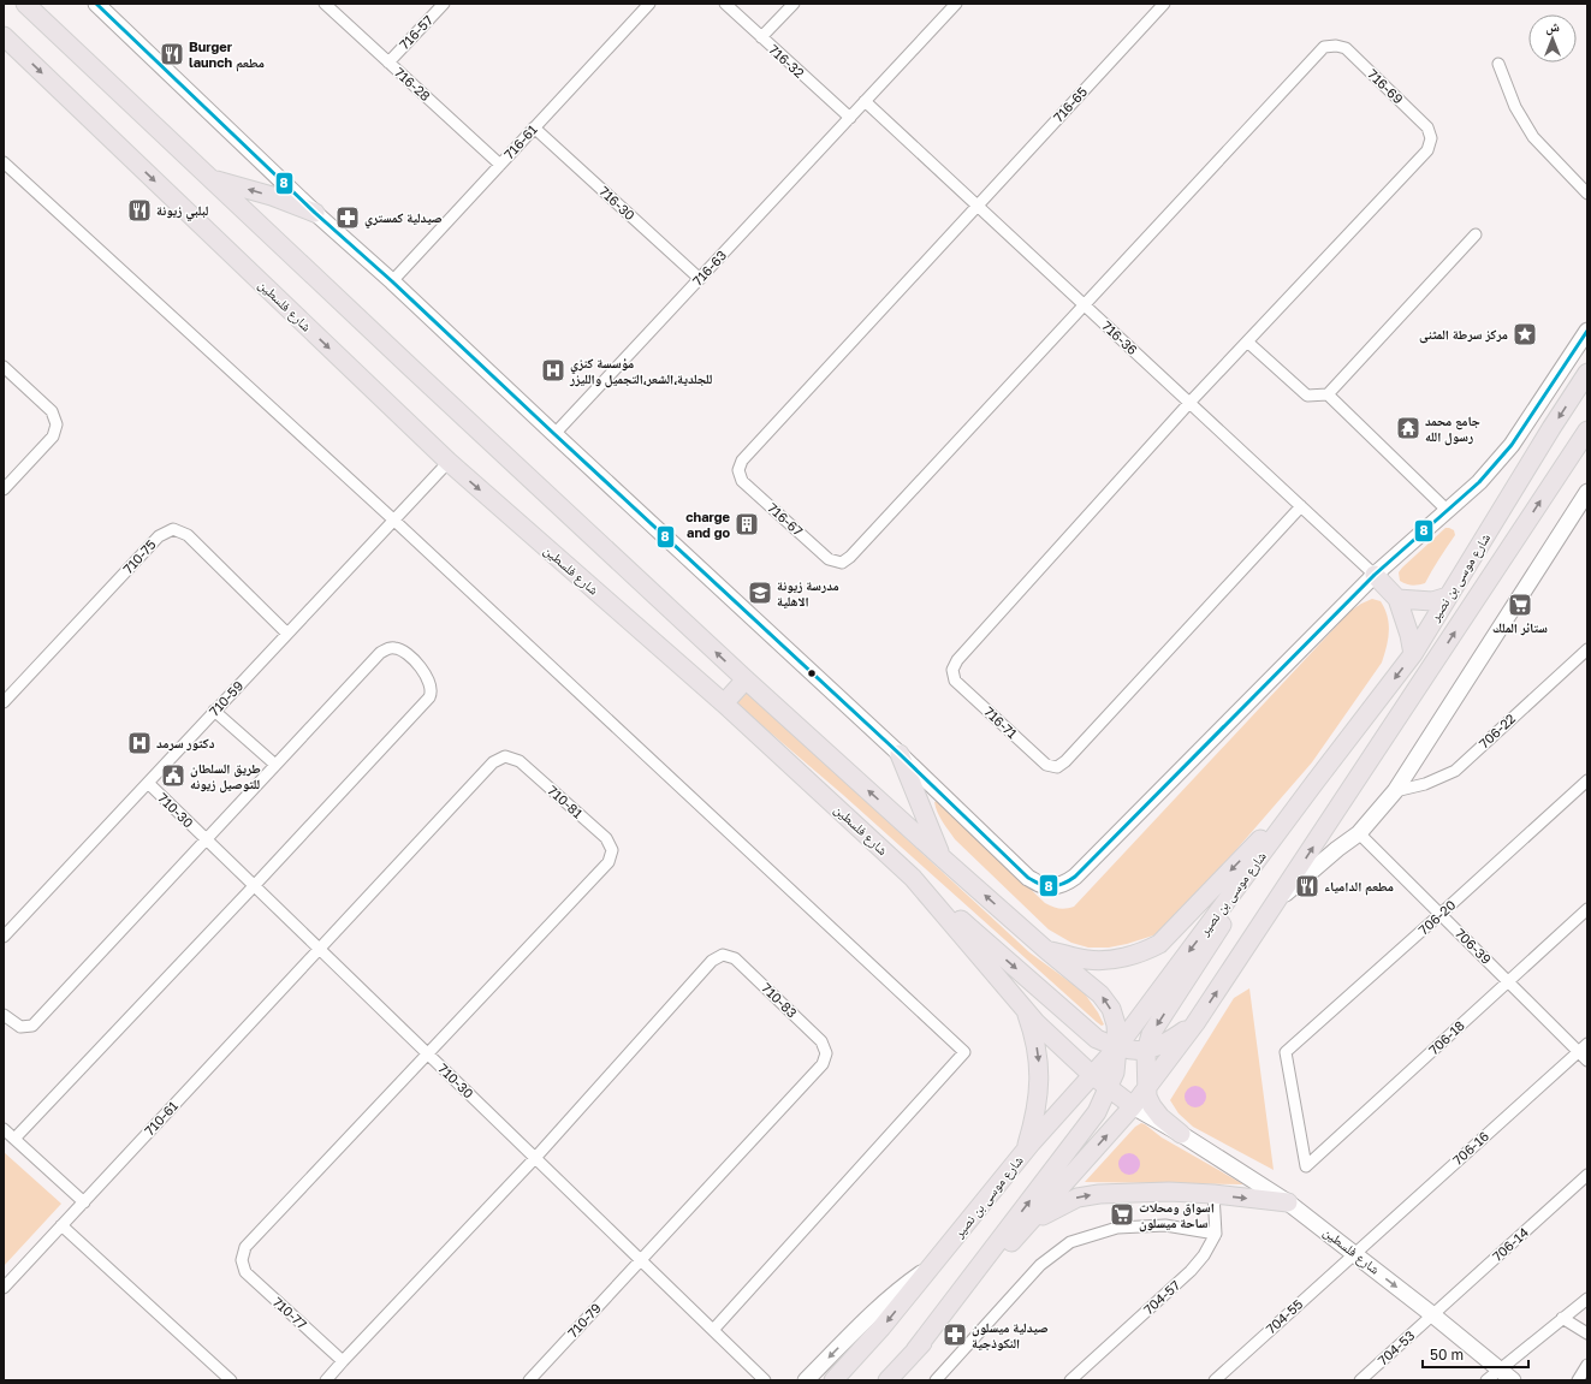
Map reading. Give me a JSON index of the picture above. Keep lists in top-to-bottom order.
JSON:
{
  "streets": {
    "main road": ["شارع فلسطين", "شارع موسى بن نصير"],
    "street": [
      "716-57",
      "716-32",
      "716-28",
      "716-69",
      "716-65",
      "716-61",
      "716-30",
      "716-63",
      "716-36",
      "716-67",
      "710-75",
      "710-59",
      "716-71",
      "706-22",
      "710-81",
      "710-30",
      "706-20",
      "706-39",
      "710-83",
      "706-18",
      "710-61",
      "706-16",
      "706-14",
      "704-57",
      "710-77",
      "704-55",
      "710-79",
      "704-53"
    ]
  },
  "crossings": [
    ["716-57", "716-28"],
    ["716-32", "716-63"],
    ["716-28", "716-61"],
    ["716-69", "716-36"],
    ["716-69", "716-67"],
    ["716-69", "716-71"],
    ["716-65", "716-36"],
    ["716-65", "716-67"],
    ["716-61", "716-30"],
    ["716-30", "716-63"],
    ["716-63", "716-36"],
    ["شارع فلسطين", "شارع موسى بن نصير"],
    ["شارع فلسطين", "710-59"],
    ["شارع فلسطين", "706-16"],
    ["شارع فلسطين", "706-14"],
    ["شارع فلسطين", "704-55"],
    ["شارع فلسطين", "704-53"],
    ["716-36", "716-67"],
    ["716-36", "716-71"],
    ["710-75", "710-59"],
    ["710-59", "710-30"],
    ["710-81", "710-30"],
    ["710-81", "710-61"],
    ["710-81", "710-77"],
    ["710-30", "710-83"],
    ["710-30", "710-61"],
    ["710-30", "710-77"],
    ["710-30", "710-79"],
    ["706-20", "706-39"],
    ["706-20", "706-18"],
    ["706-39", "706-18"],
    ["706-39", "706-16"],
    ["710-83", "710-79"],
    ["706-16", "704-55"],
    ["706-14", "704-53"]
  ],
  "places": {
    "restaurant": ["Burger launch مطعم", "لبلبي زيونة", "مطعم الدامياء"],
    "pharmacy": ["صيدلية كمستري", "صيدلية ميسلون النكوذجية"],
    "place": ["مركز سرطة المثنى"],
    "hospital": ["مؤسسة كنزي للجلدية،الشعر،التجميل والليزر", "دكتور سرمد"],
    "temple": ["جامع محمد رسول الله"],
    "building": ["charge and go"],
    "school or university": ["مدرسة زيونة الاهلية"],
    "supermarket": ["ستائر الملك", "اسواق ومحلات ساحة ميسلون"],
    "public building": ["طريق السلطان للتوصيل زيونه"]
  },
  "lines": ["transit line 8"],
  "scale_bar": "50 m",
  "north": "top"
}
